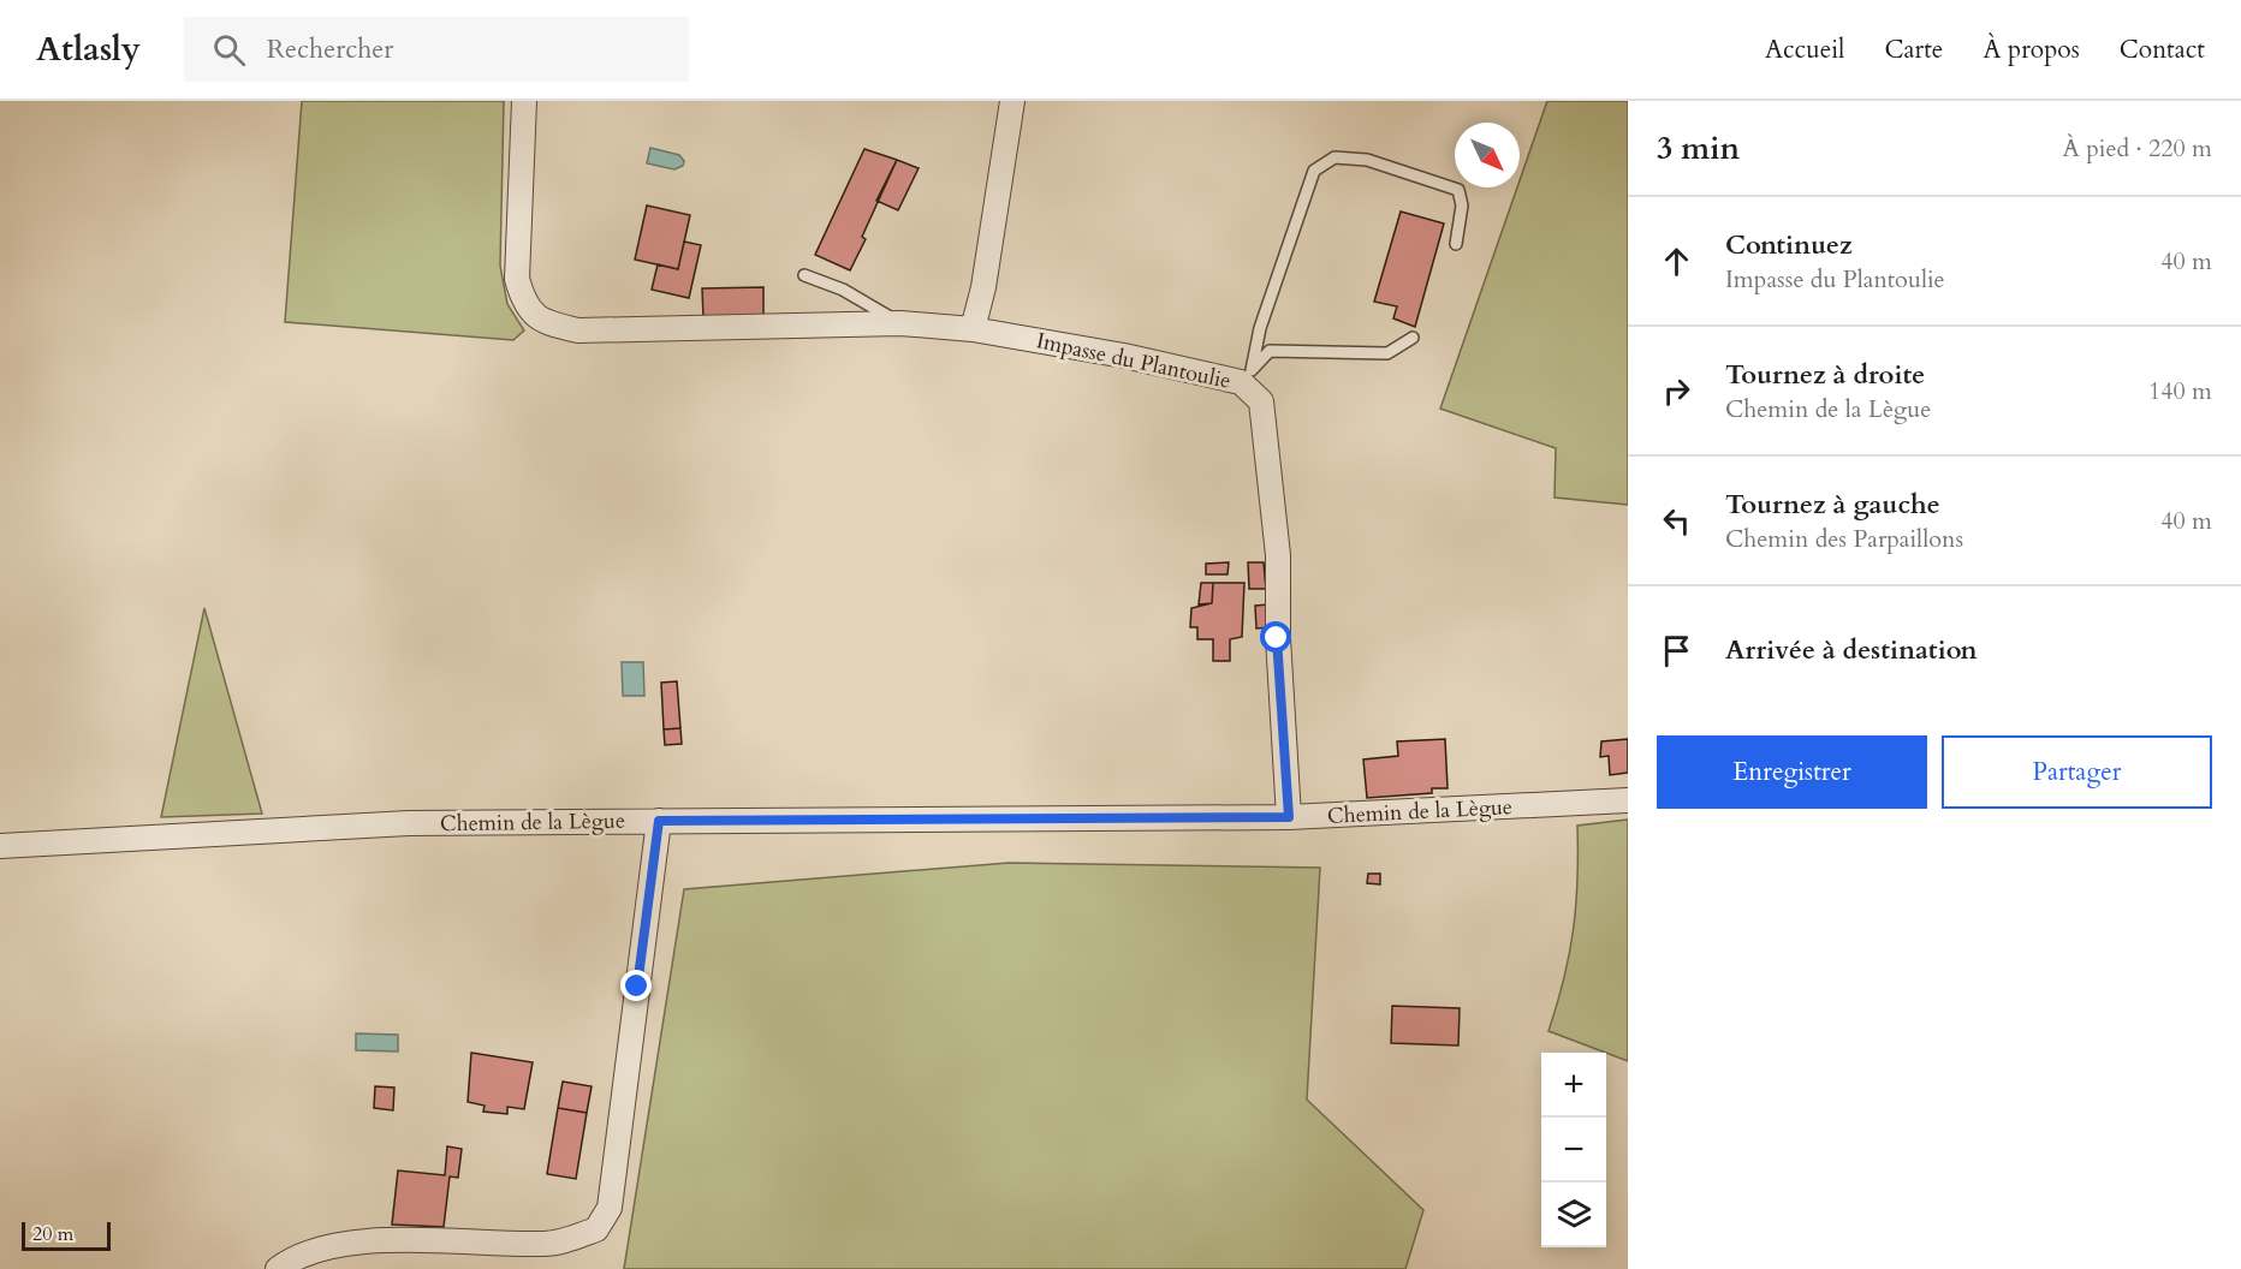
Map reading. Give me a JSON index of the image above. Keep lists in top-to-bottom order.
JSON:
{
  "streets": {
    "street": ["Impasse du Plantoulie", "Chemin de la Lègue"]
  },
  "crossings": [
    ["Impasse du Plantoulie", "Chemin de la Lègue"]
  ],
  "scale_bar": "20 m",
  "north": "bottom right",
  "page": {
    "header": "Atlasly",
    "search": "Rechercher",
    "nav": [
      "Accueil",
      "Carte",
      "À propos",
      "Contact"
    ],
    "heading": ["3 min", "À pied · 220 m"],
    "list": [
      ["Continuez", "Impasse du Plantoulie", "40 m"],
      ["Tournez à droite", "Chemin de la Lègue", "140 m"],
      ["Tournez à gauche", "Chemin des Parpaillons", "40 m"],
      "Arrivée à destination"
    ],
    "buttons": ["Enregistrer", "Partager"],
    "map_buttons": ["+", "−"],
    "scale": "20 m"
  }
}
